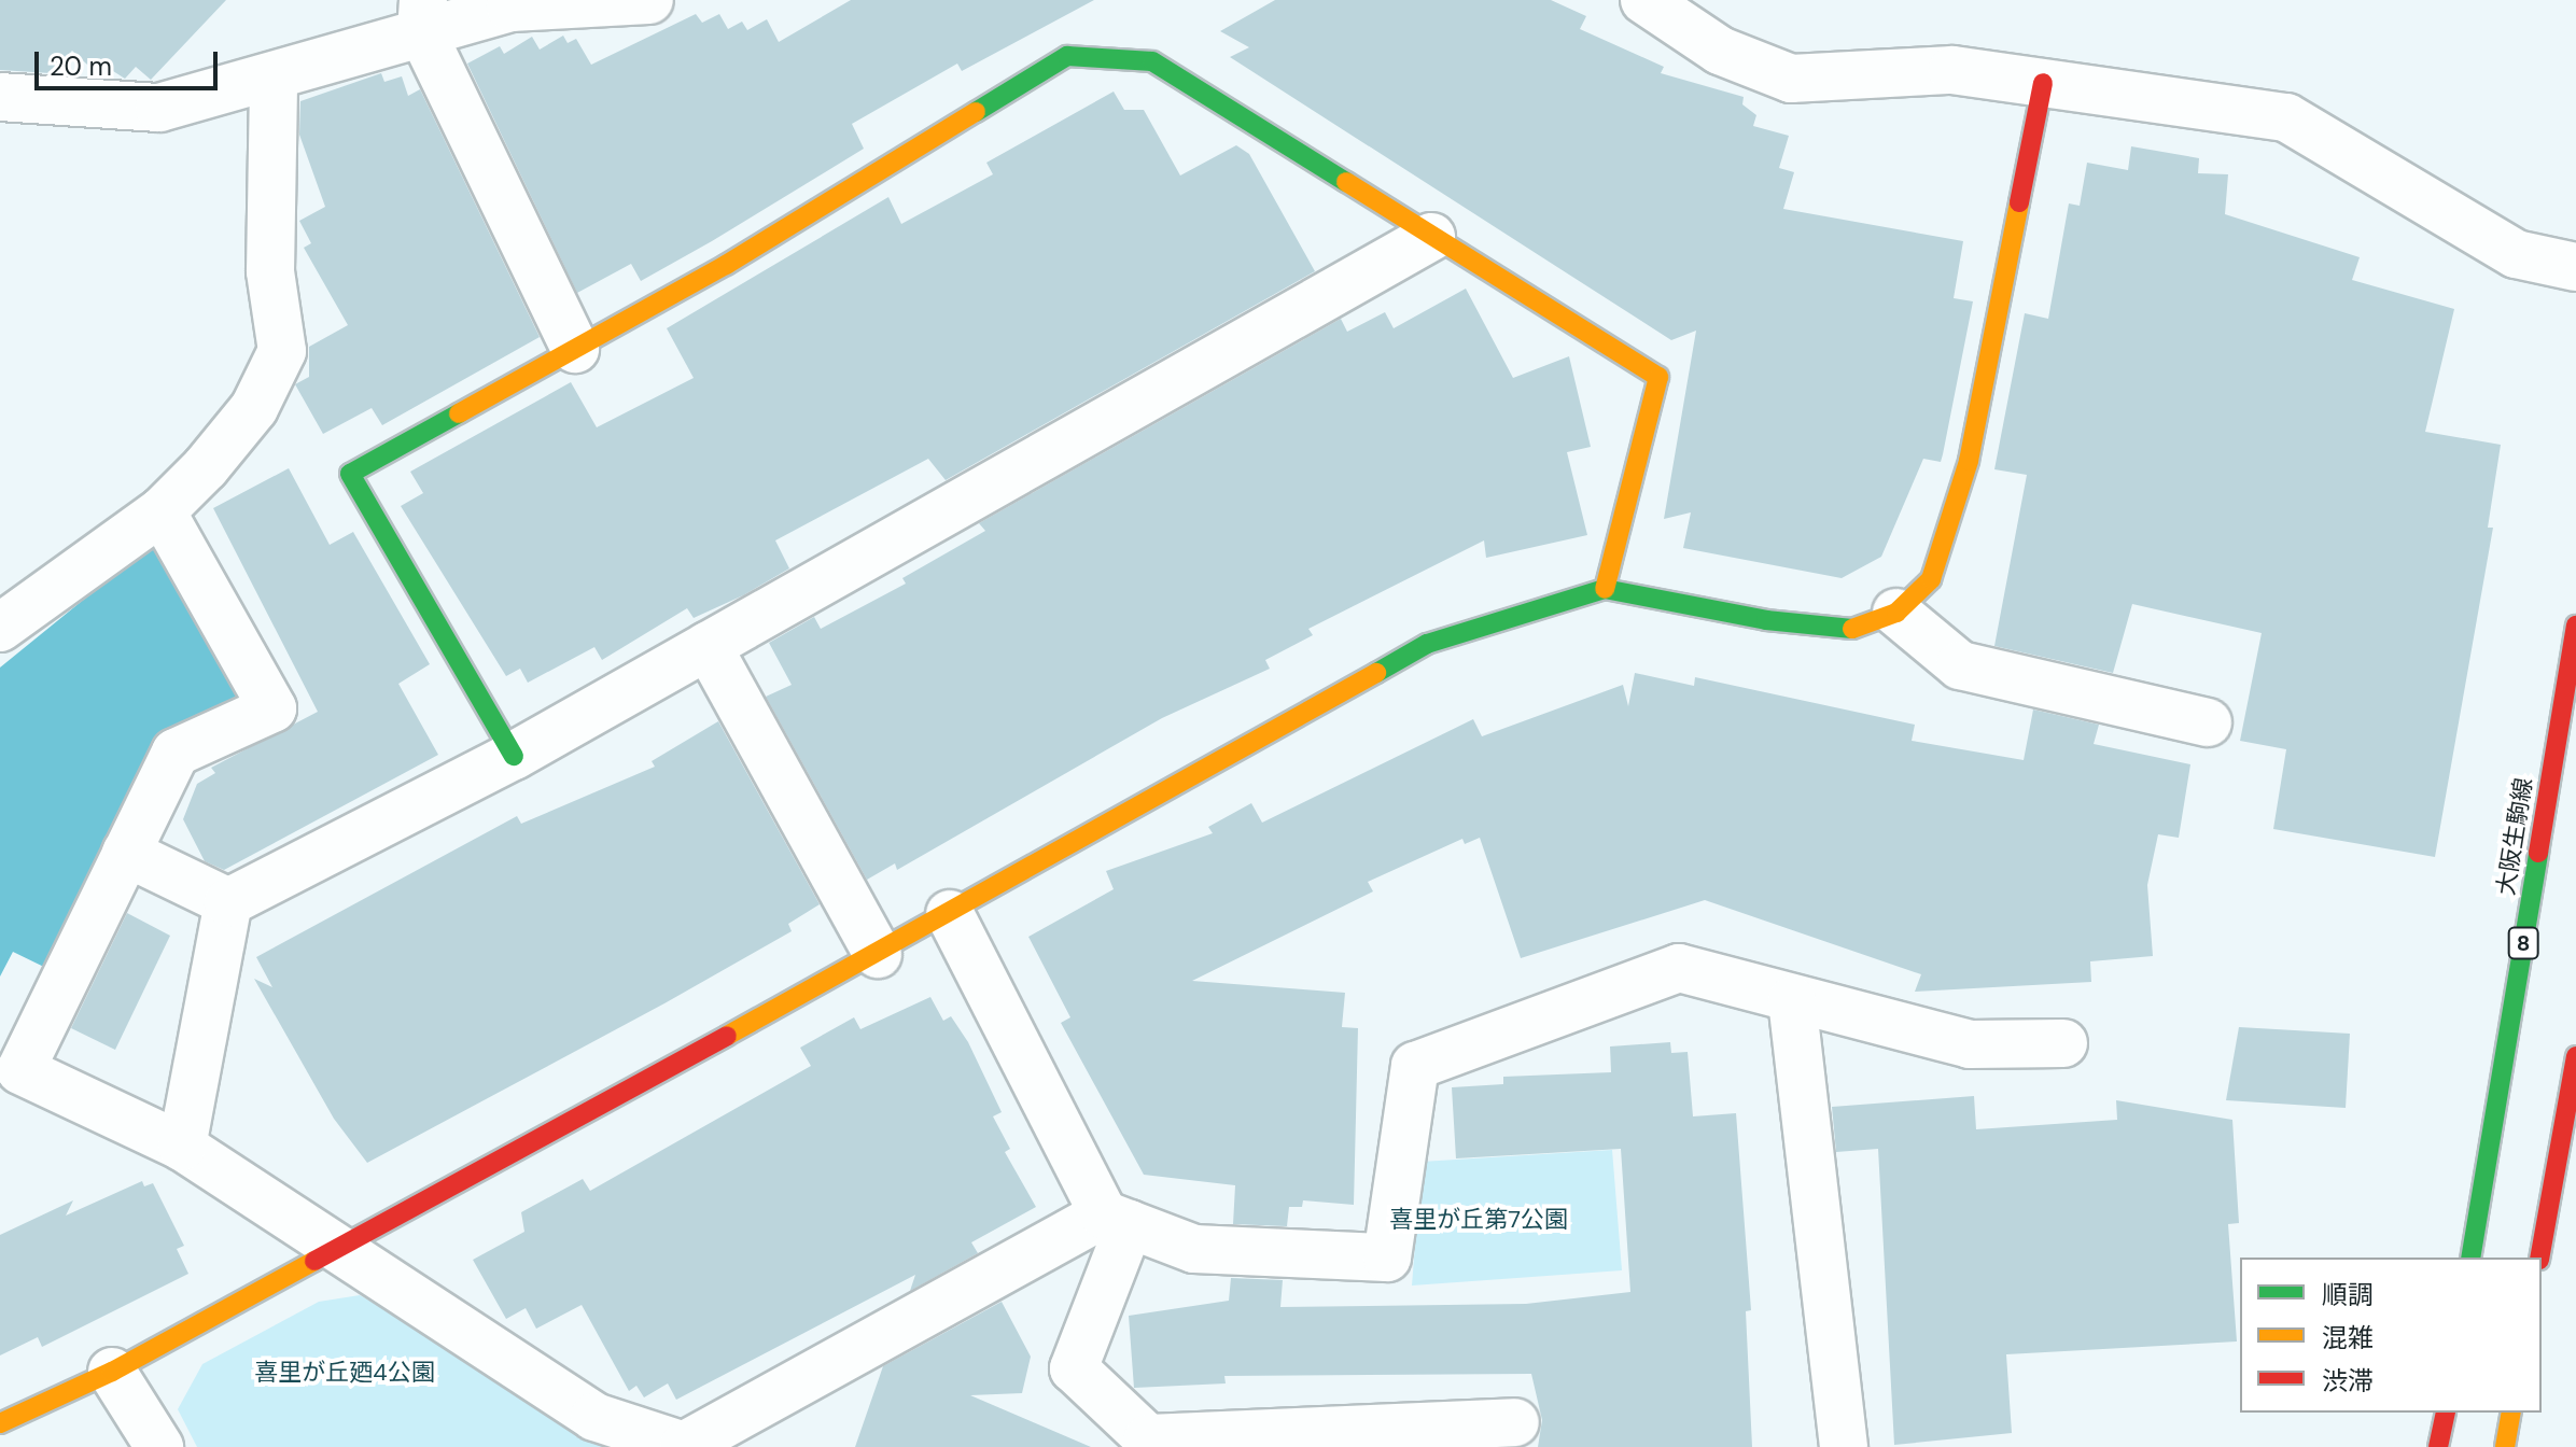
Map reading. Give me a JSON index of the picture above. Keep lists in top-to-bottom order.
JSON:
{
  "streets": {
    "street": ["大阪生駒線", "8"]
  },
  "parks": ["喜里が丘第7公園", "喜里が丘廼4公園"],
  "legend": ["順調", "混雑", "渋滞"],
  "scale_bar": "20 m"
}
